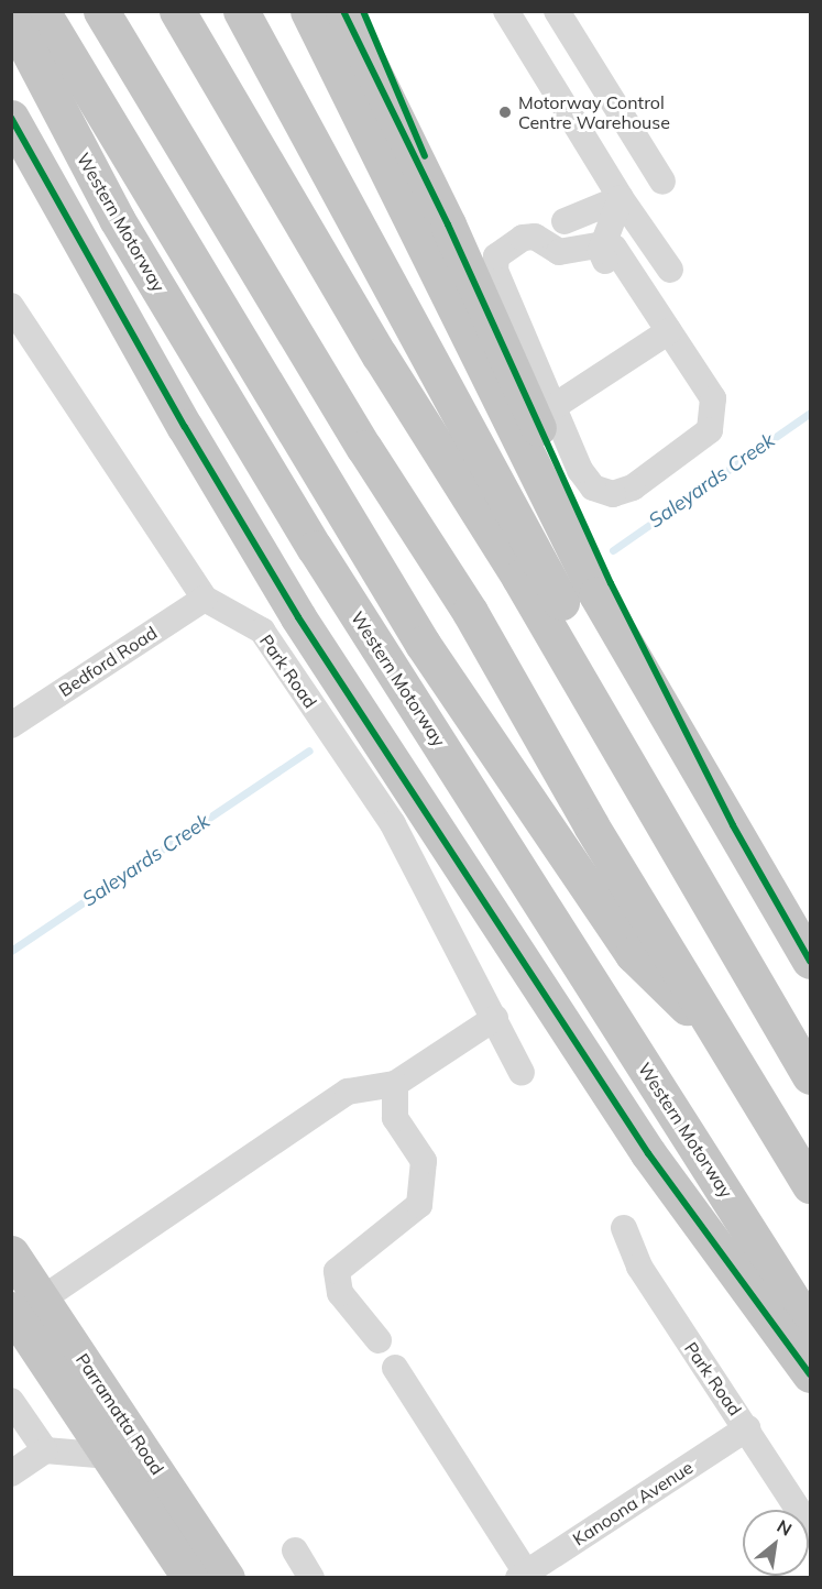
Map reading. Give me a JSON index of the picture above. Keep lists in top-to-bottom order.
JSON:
{
  "streets": {
    "highway": ["Western Motorway", "Parramatta Road"],
    "street": ["Bedford Road", "Park Road", "Kanoona Avenue"]
  },
  "crossings": [
    ["Bedford Road", "Park Road"],
    ["Park Road", "Kanoona Avenue"]
  ],
  "water": ["Saleyards Creek"],
  "places": ["Motorway Control Centre Warehouse"],
  "north": "top right"
}
